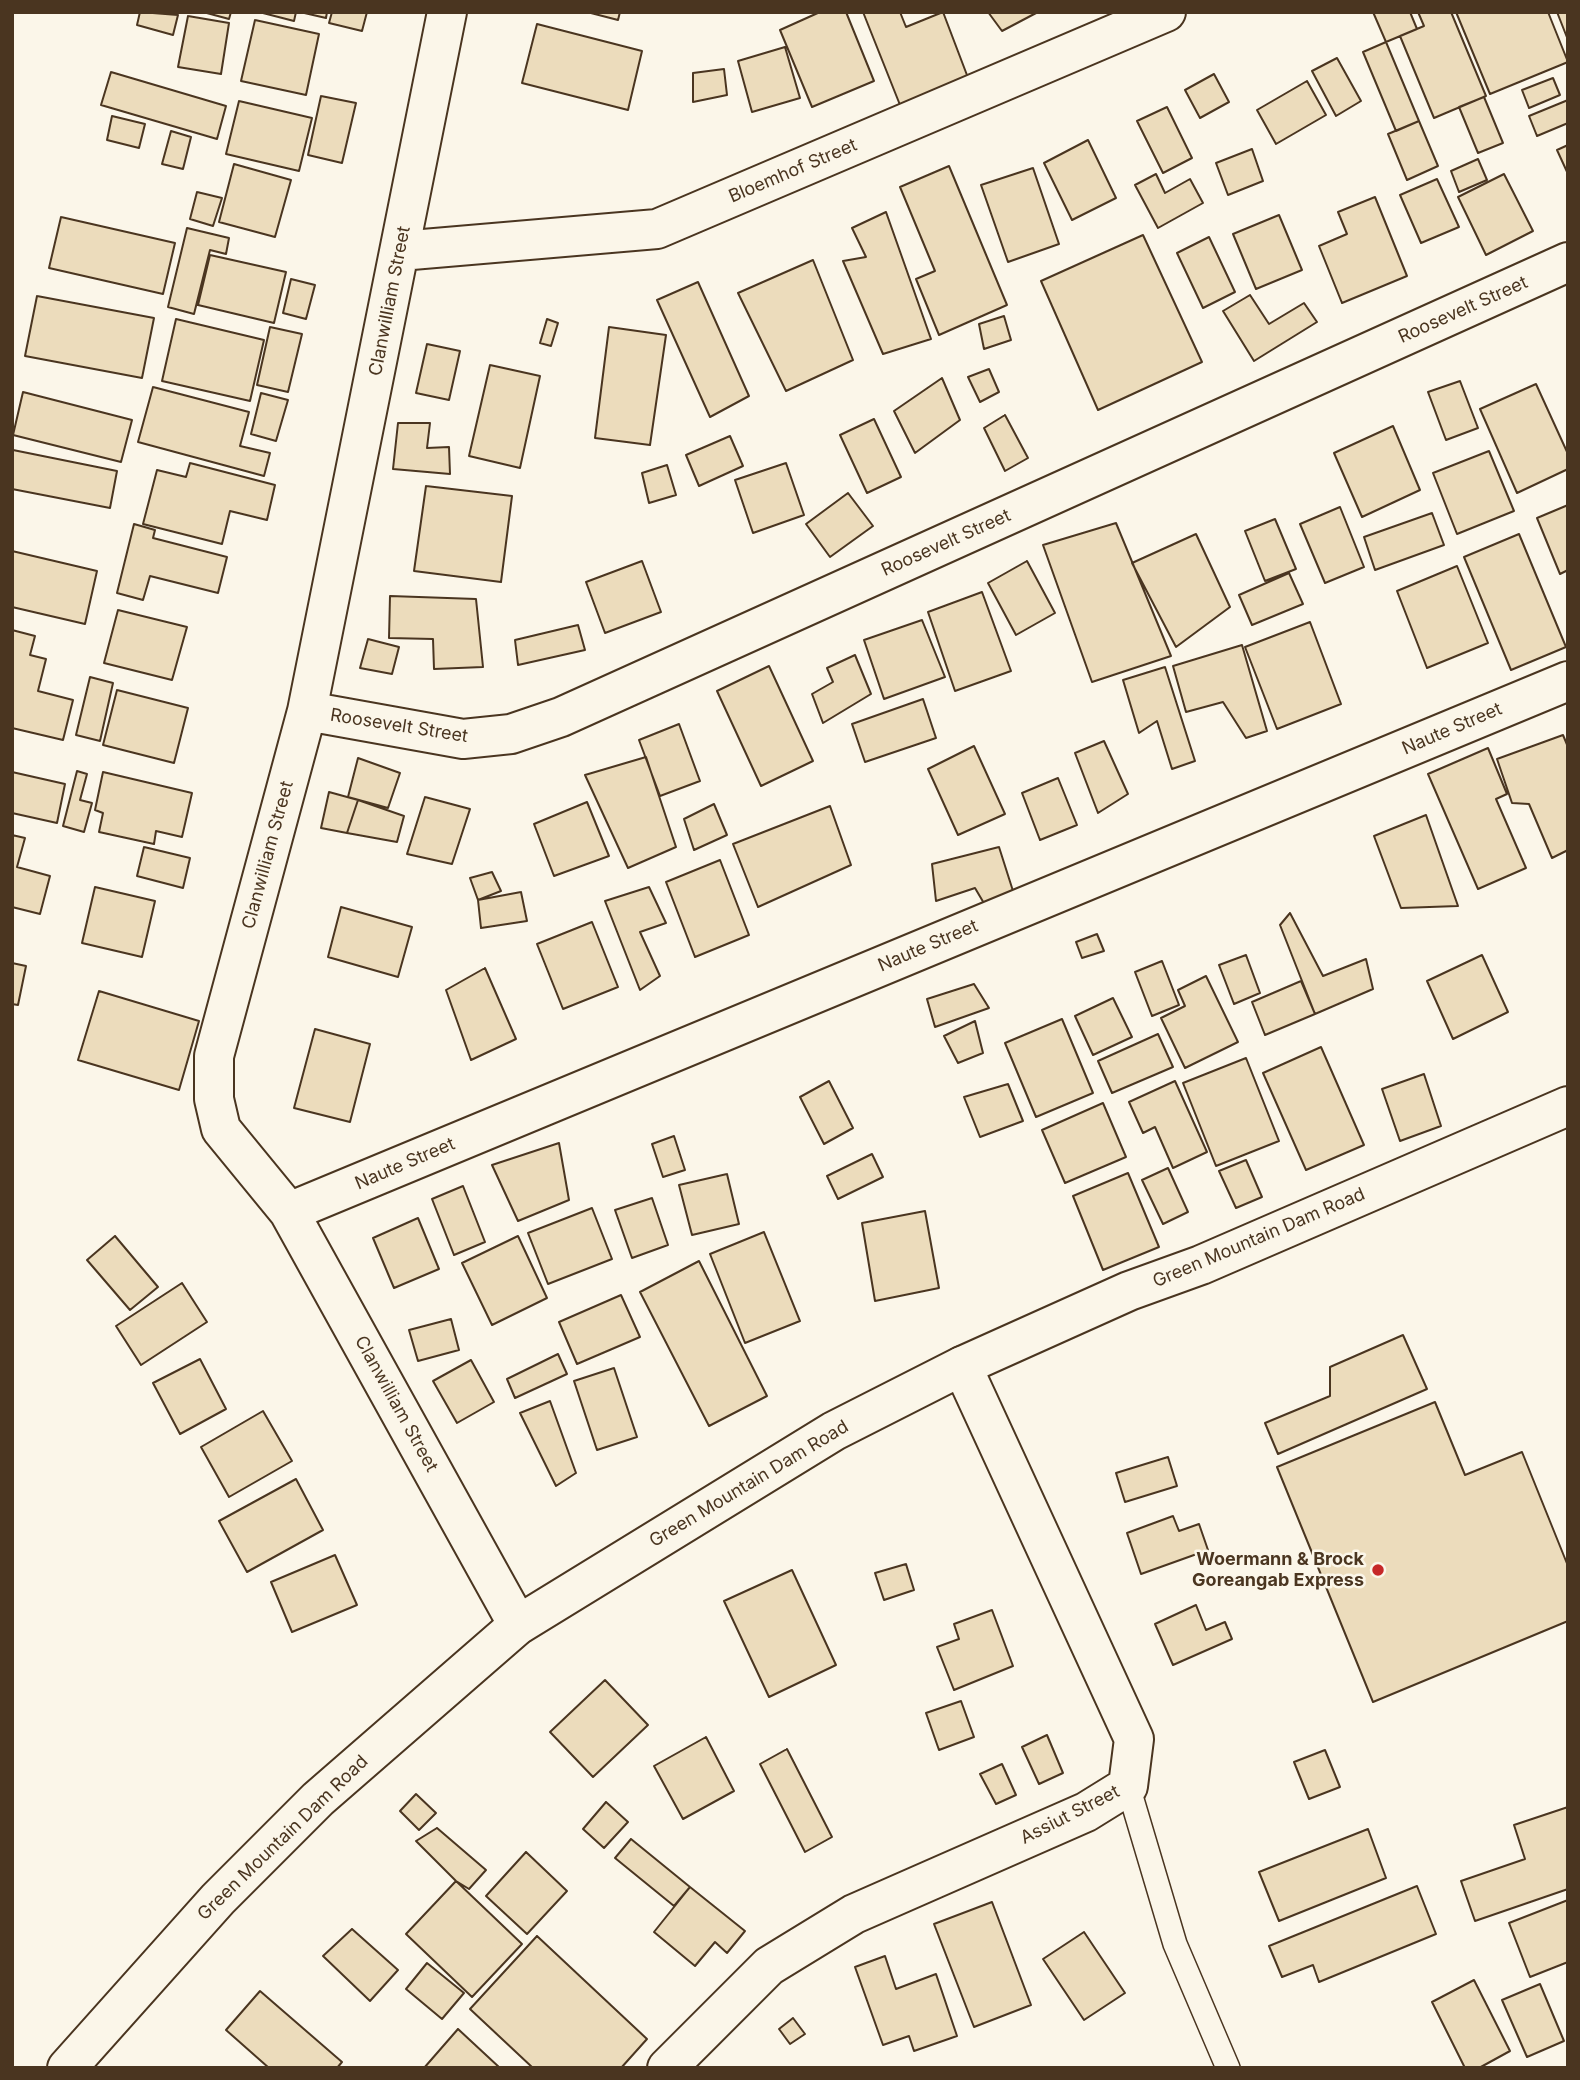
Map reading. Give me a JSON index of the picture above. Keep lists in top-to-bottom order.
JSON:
{
  "streets": {
    "street": [
      "Bloemhof Street",
      "Clanwilliam Street",
      "Roosevelt Street",
      "Naute Street",
      "Green Mountain Dam Road",
      "Assiut Street"
    ]
  },
  "crossings": [
    ["Bloemhof Street", "Clanwilliam Street"],
    ["Clanwilliam Street", "Roosevelt Street"],
    ["Clanwilliam Street", "Naute Street"],
    ["Clanwilliam Street", "Green Mountain Dam Road"],
    ["Green Mountain Dam Road", "Assiut Street"]
  ],
  "places": ["Woermann & Brock Goreangab Express"]
}
